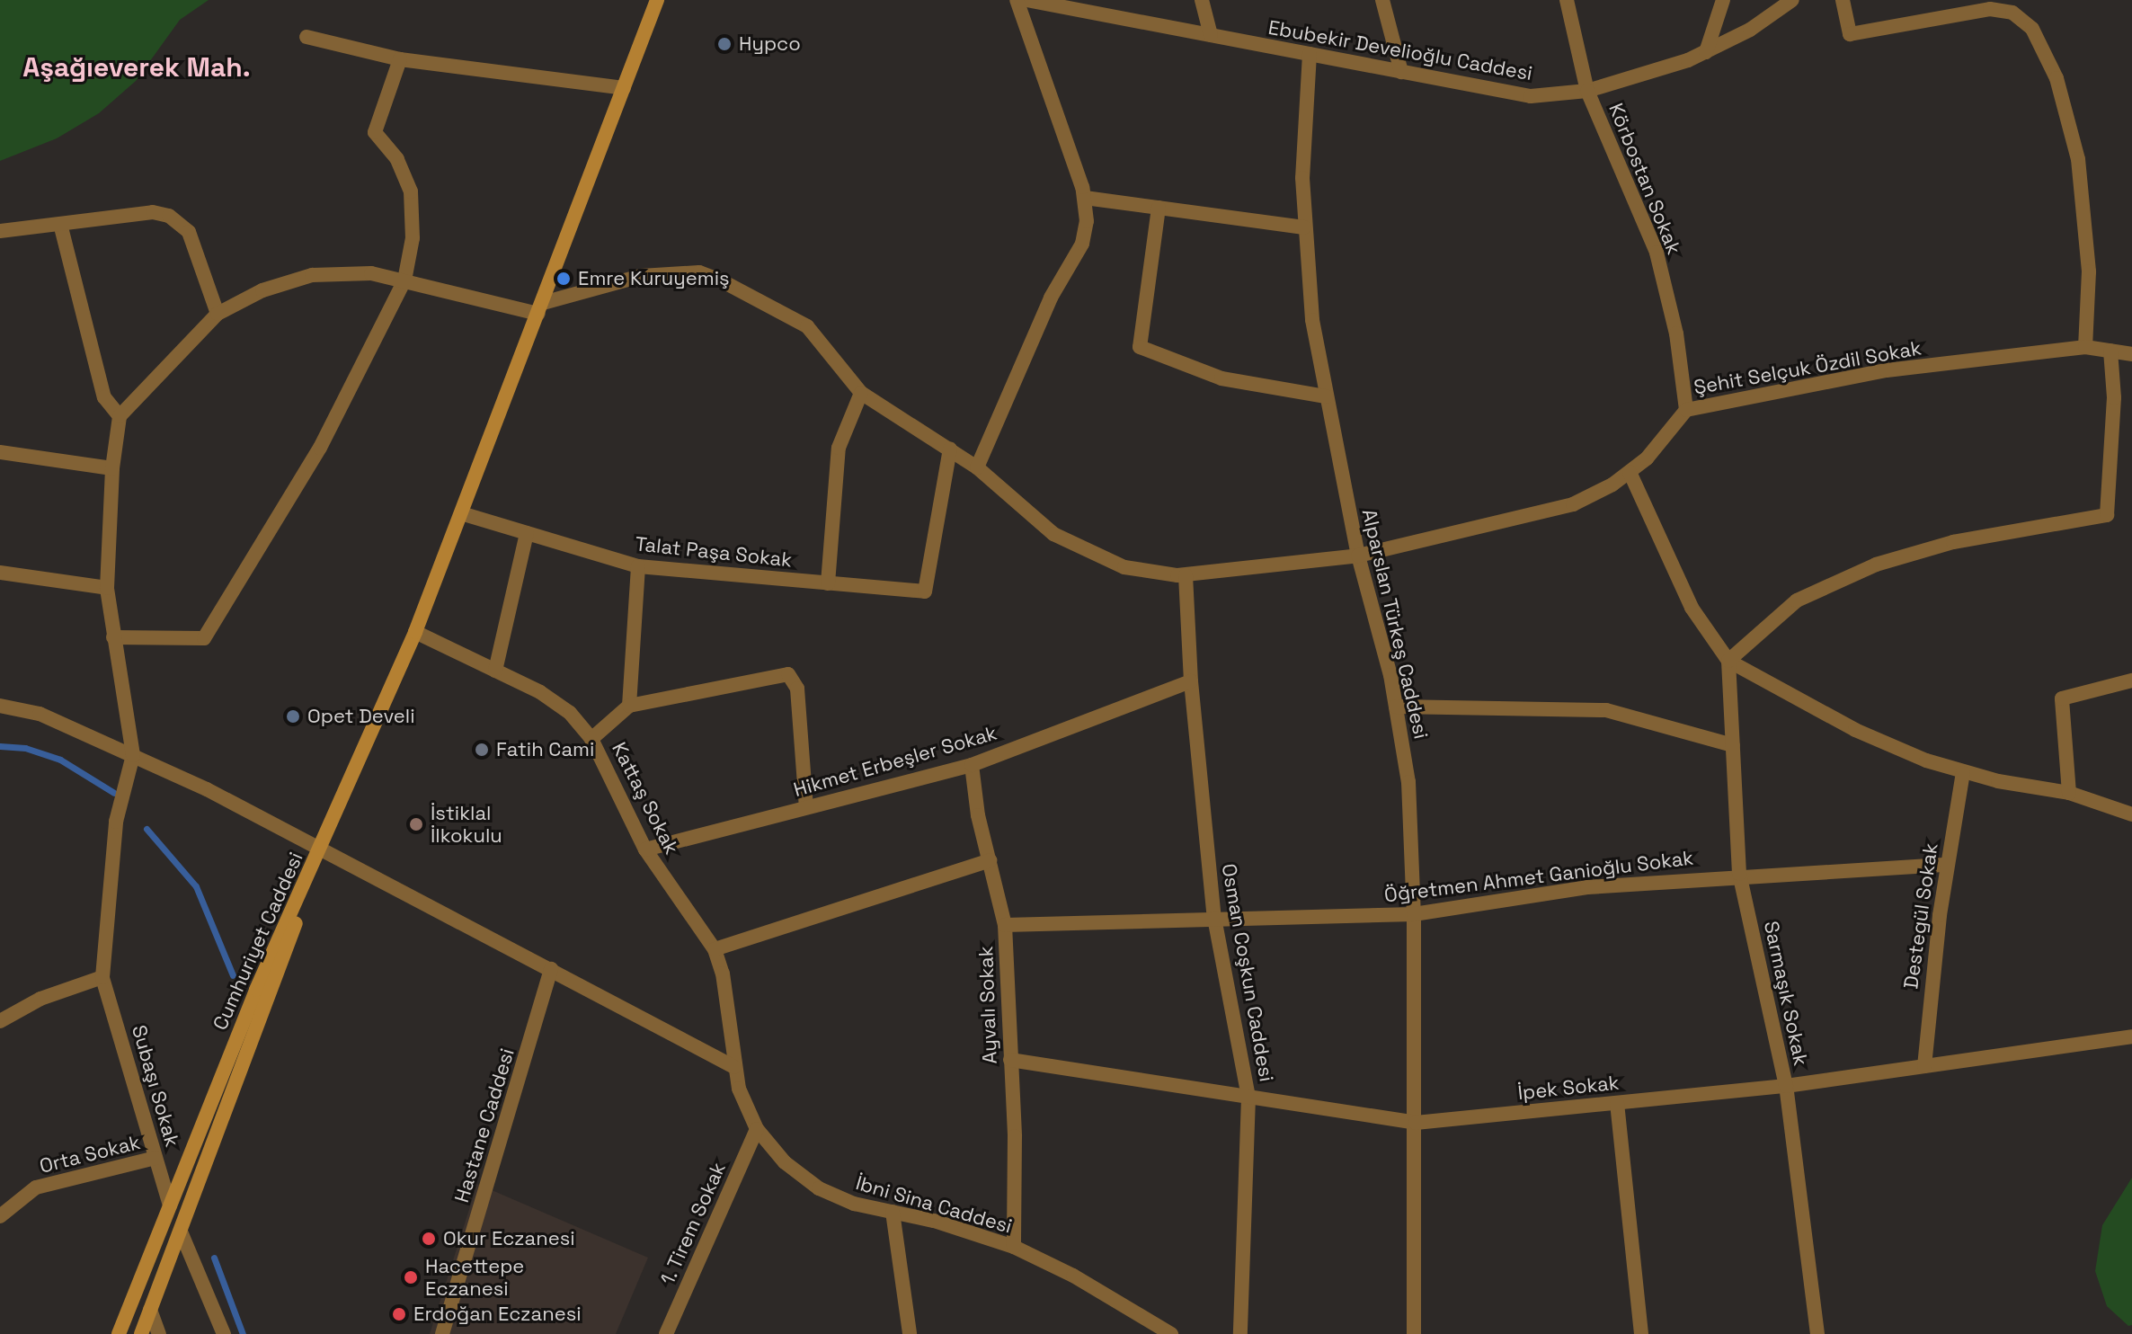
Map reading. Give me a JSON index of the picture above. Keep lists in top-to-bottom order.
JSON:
{
  "streets": {
    "main road": ["Cumhuriyet Caddesi"],
    "street": [
      "Ebubekir Develioğlu Caddesi",
      "Körbostan Sokak",
      "Şehit Selçuk Özdil Sokak",
      "Talat Paşa Sokak",
      "Alparslan Türkeş Caddesi",
      "Hikmet Erbeşler Sokak",
      "Kattaş Sokak",
      "Öğretmen Ahmet Ganioğlu Sokak",
      "Destegül Sokak",
      "Osman Coşkun Caddesi",
      "Sarmaşık Sokak",
      "Ayvalı Sokak",
      "Subaşı Sokak",
      "İpek Sokak",
      "Hastane Caddesi",
      "Orta Sokak",
      "İbni Sina Caddesi",
      "1. Tirem Sokak"
    ]
  },
  "crossings": [
    ["Ebubekir Develioğlu Caddesi", "Körbostan Sokak"],
    ["Ebubekir Develioğlu Caddesi", "Alparslan Türkeş Caddesi"],
    ["Körbostan Sokak", "Şehit Selçuk Özdil Sokak"],
    ["Şehit Selçuk Özdil Sokak", "Talat Paşa Sokak"],
    ["Şehit Selçuk Özdil Sokak", "Alparslan Türkeş Caddesi"],
    ["Şehit Selçuk Özdil Sokak", "Osman Coşkun Caddesi"],
    ["Alparslan Türkeş Caddesi", "Öğretmen Ahmet Ganioğlu Sokak"],
    ["Alparslan Türkeş Caddesi", "İpek Sokak"],
    ["Hikmet Erbeşler Sokak", "Kattaş Sokak"],
    ["Hikmet Erbeşler Sokak", "Osman Coşkun Caddesi"],
    ["Hikmet Erbeşler Sokak", "Ayvalı Sokak"],
    ["Kattaş Sokak", "İbni Sina Caddesi"],
    ["Öğretmen Ahmet Ganioğlu Sokak", "Destegül Sokak"],
    ["Öğretmen Ahmet Ganioğlu Sokak", "Osman Coşkun Caddesi"],
    ["Öğretmen Ahmet Ganioğlu Sokak", "Sarmaşık Sokak"],
    ["Öğretmen Ahmet Ganioğlu Sokak", "Ayvalı Sokak"],
    ["Destegül Sokak", "İpek Sokak"],
    ["Cumhuriyet Caddesi", "Subaşı Sokak"],
    ["Osman Coşkun Caddesi", "İpek Sokak"],
    ["Sarmaşık Sokak", "İpek Sokak"],
    ["Ayvalı Sokak", "İpek Sokak"],
    ["Ayvalı Sokak", "İbni Sina Caddesi"],
    ["Subaşı Sokak", "Orta Sokak"],
    ["İbni Sina Caddesi", "1. Tirem Sokak"]
  ],
  "districts": ["Aşağıeverek Mah."],
  "places": [
    "Hypco",
    "Emre Kuruyemiş",
    "Opet Develi",
    "Fatih Cami",
    "İstiklal İlkokulu",
    "Okur Eczanesi",
    "Hacettepe Eczanesi",
    "Erdoğan Eczanesi"
  ]
}
